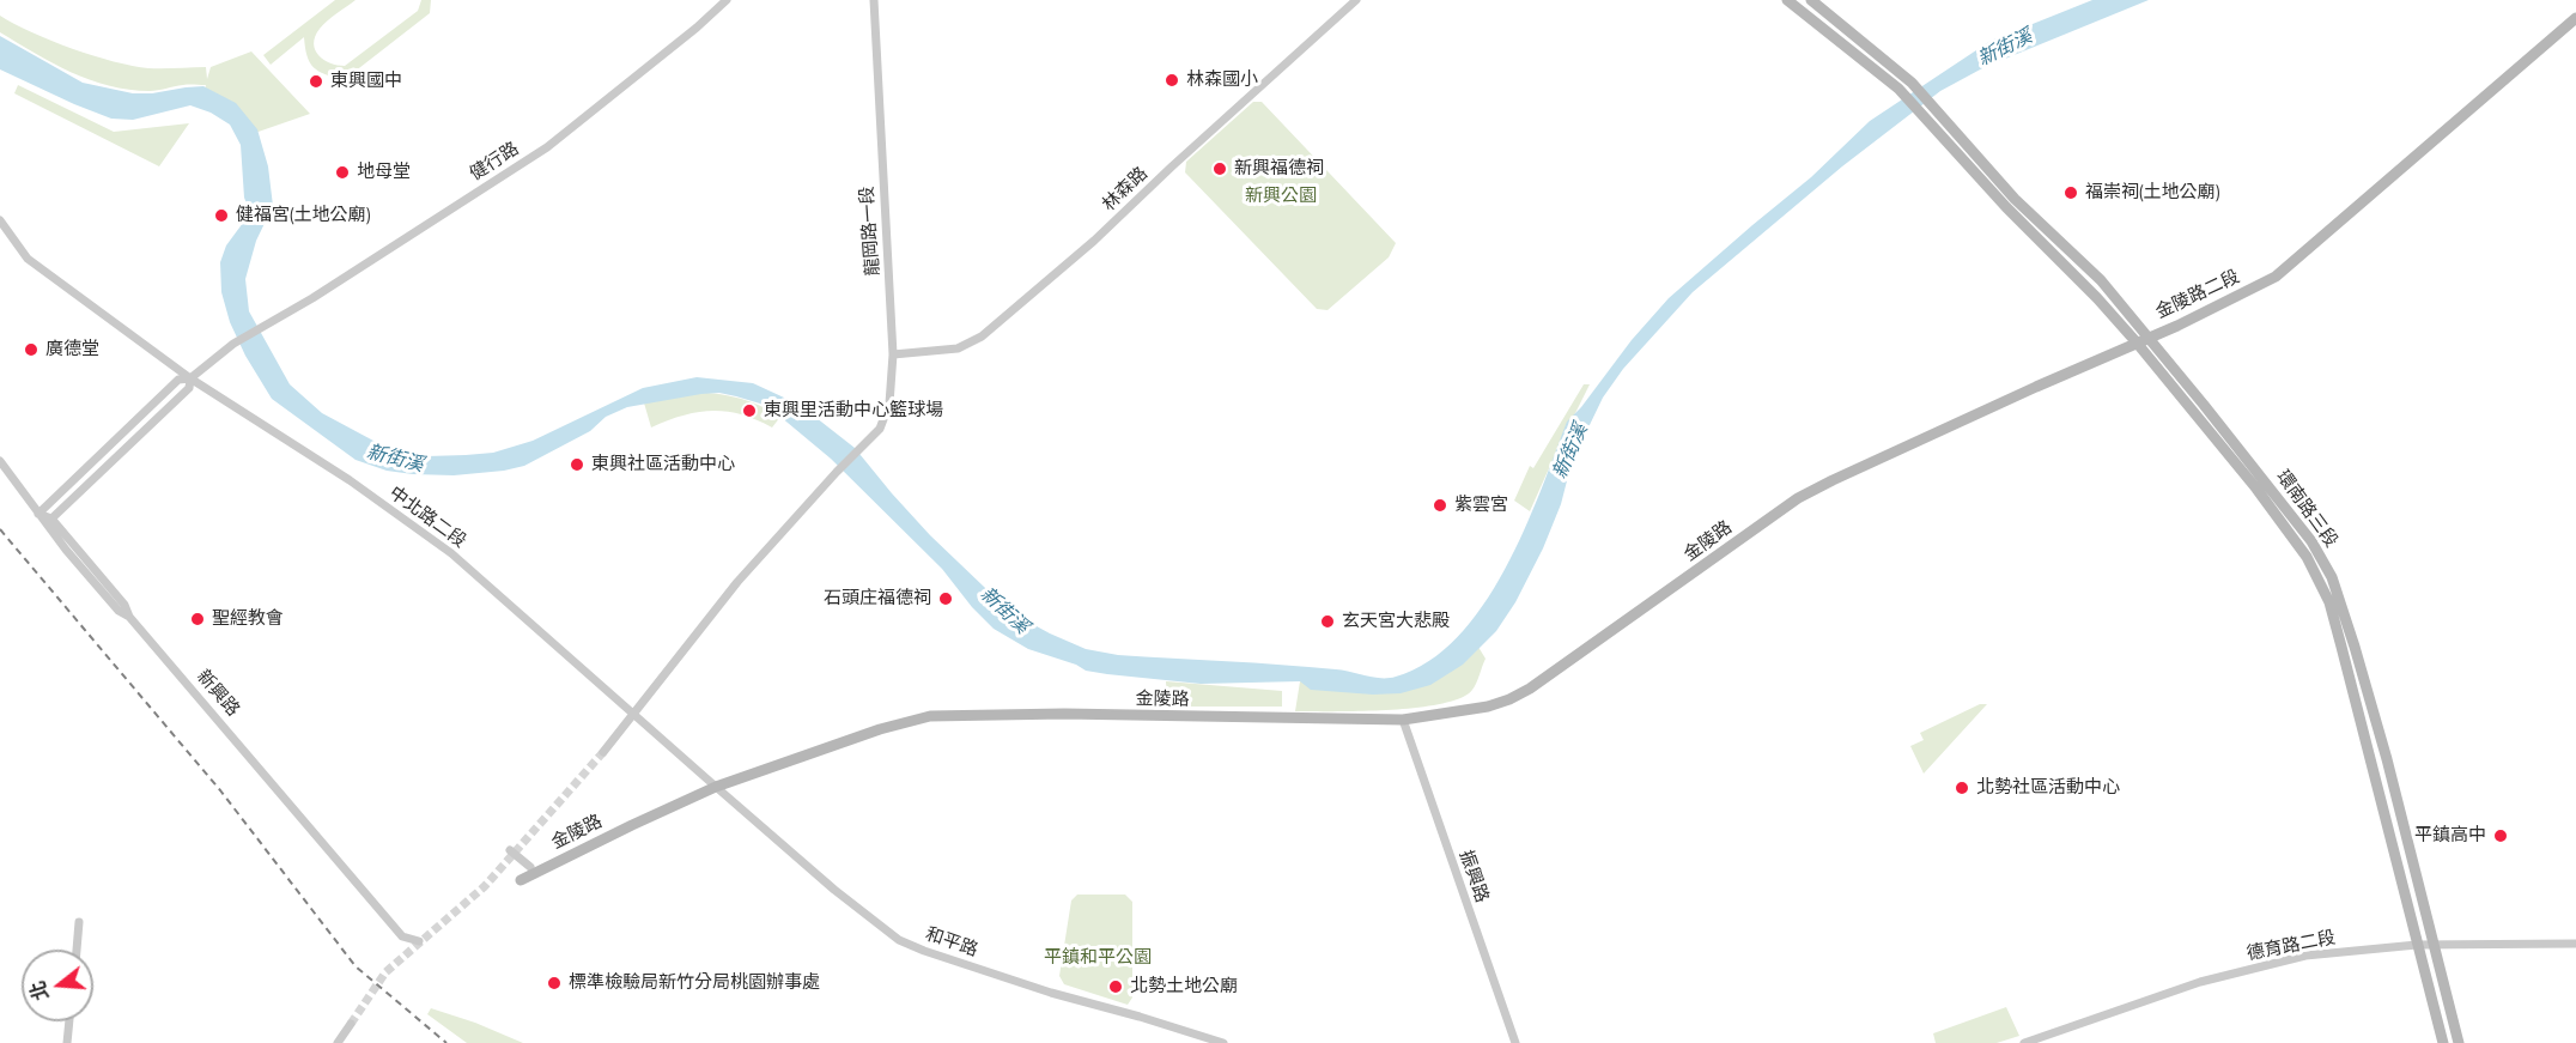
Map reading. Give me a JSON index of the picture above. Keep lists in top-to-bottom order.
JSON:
{
  "streets": {
    "main road": ["金陵路二段", "環南路三段", "金陵路"],
    "street": [
      "健行路",
      "林森路",
      "龍岡路一段",
      "中北路二段",
      "新興路",
      "振興路",
      "和平路",
      "德育路二段"
    ]
  },
  "crossings": [
    ["健行路", "中北路二段"],
    ["林森路", "龍岡路一段"],
    ["龍岡路一段", "中北路二段"],
    ["金陵路二段", "環南路三段"],
    ["金陵路二段", "金陵路"],
    ["環南路三段", "德育路二段"],
    ["中北路二段", "金陵路"],
    ["中北路二段", "和平路"],
    ["金陵路", "振興路"],
    ["金陵路", "和平路"]
  ],
  "water": ["新街溪"],
  "parks": ["新興公園", "平鎮和平公園"],
  "places": [
    "林森國小",
    "東興國中",
    "新興福德祠",
    "地母堂",
    "福崇祠(土地公廟)",
    "健福宮(土地公廟)",
    "廣德堂",
    "東興里活動中心籃球場",
    "東興社區活動中心",
    "紫雲宮",
    "石頭庄福德祠",
    "聖經教會",
    "玄天宮大悲殿",
    "北勢社區活動中心",
    "平鎮高中",
    "標準檢驗局新竹分局桃園辦事處",
    "北勢土地公廟"
  ],
  "north": "left"
}
